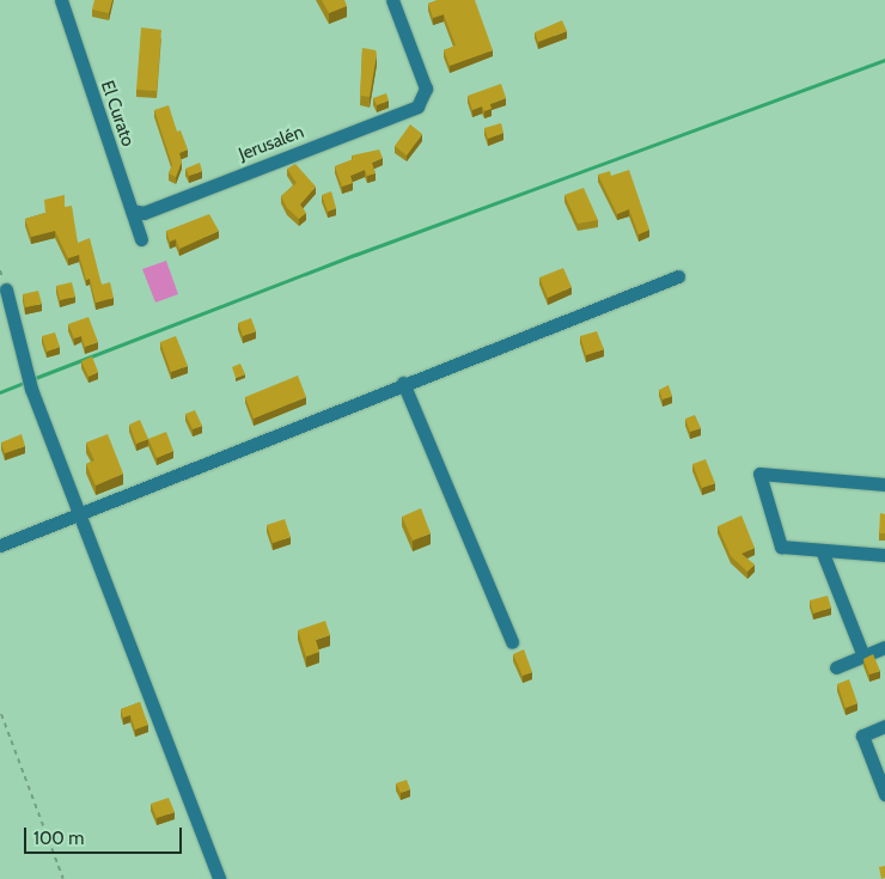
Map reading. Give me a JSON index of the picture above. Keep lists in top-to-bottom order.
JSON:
{
  "streets": {
    "street": ["El Curato", "Jerusalén"]
  },
  "crossings": [
    ["El Curato", "Jerusalén"]
  ],
  "scale_bar": "100 m"
}
